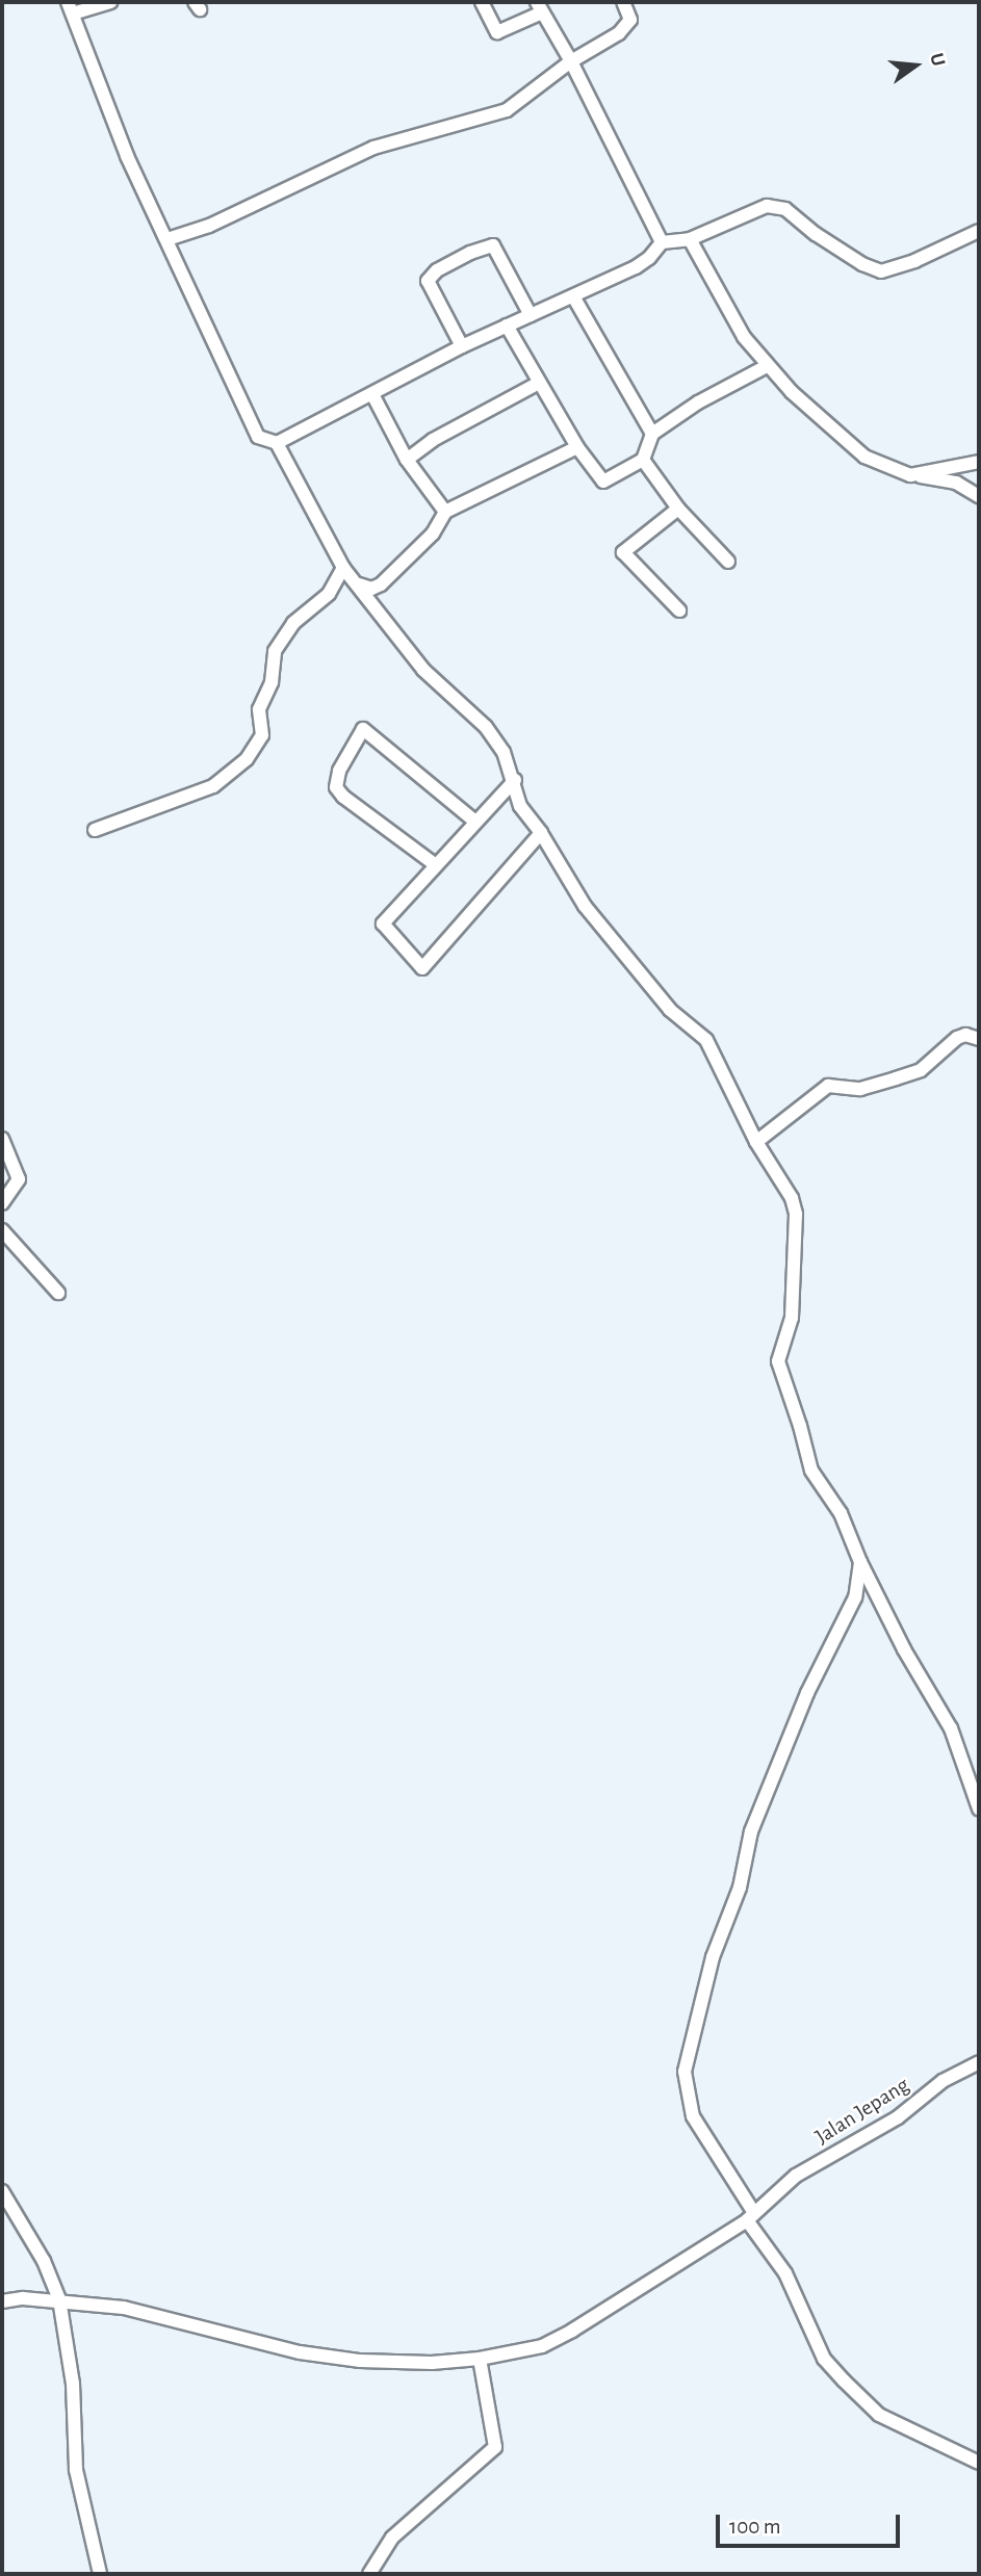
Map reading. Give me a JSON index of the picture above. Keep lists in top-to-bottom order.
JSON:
{
  "streets": {
    "street": ["Jalan Jepang"]
  },
  "scale_bar": "100 m",
  "north": "right"
}
